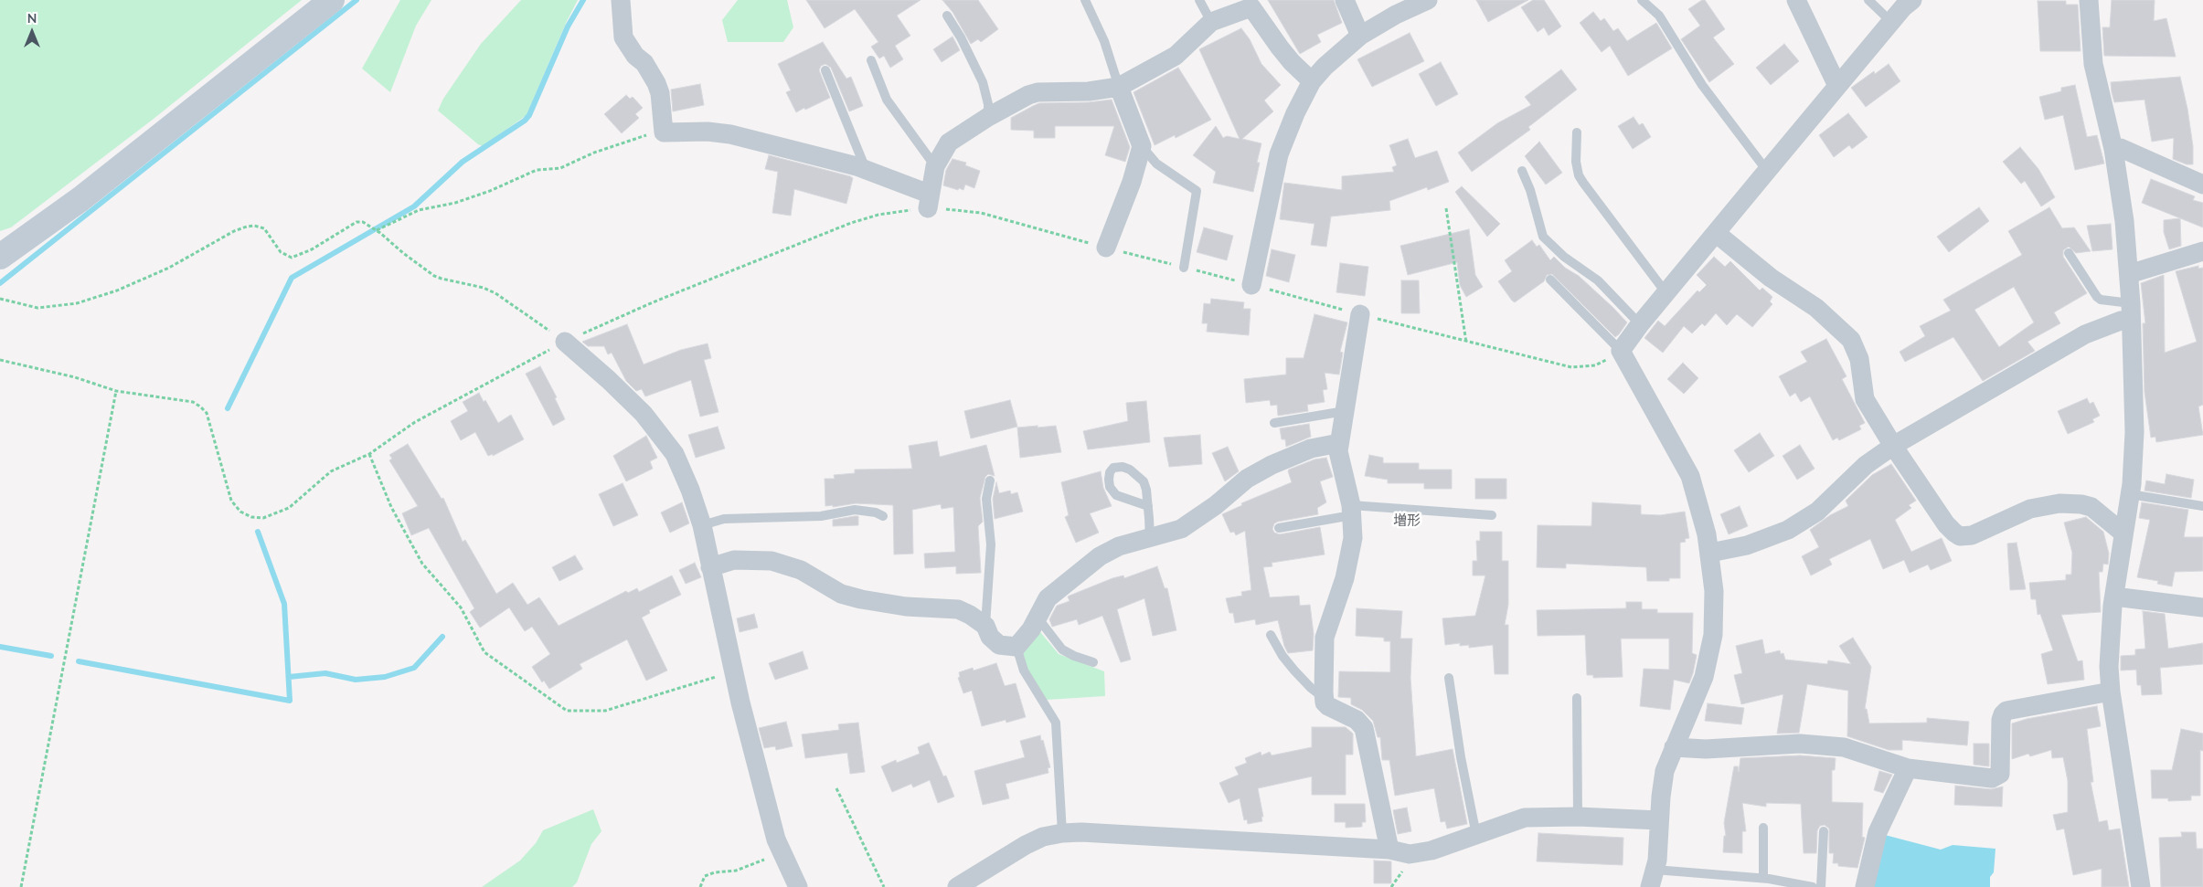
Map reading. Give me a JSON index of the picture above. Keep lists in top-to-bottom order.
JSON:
{
  "districts": ["増形"],
  "north": "top"
}
